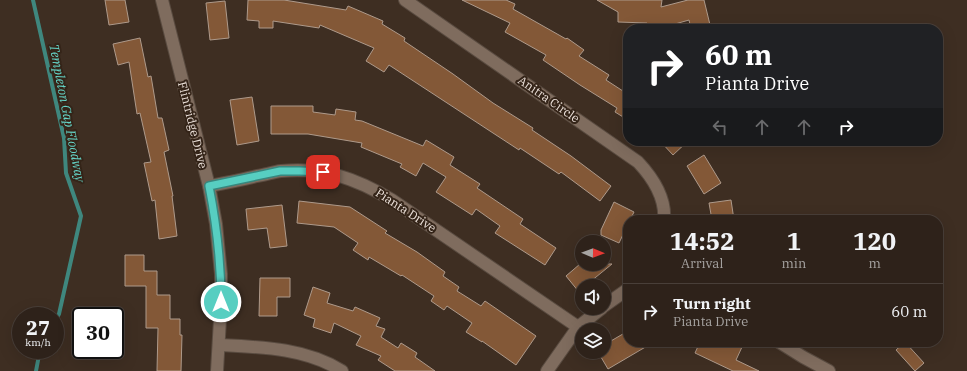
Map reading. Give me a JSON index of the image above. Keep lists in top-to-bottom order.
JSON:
{
  "streets": {
    "street": ["Anitra Circle", "Flintridge Drive", "Pianta Drive"]
  },
  "crossings": [
    ["Flintridge Drive", "Pianta Drive"]
  ],
  "water": ["Templeton Gap Floodway"],
  "north": "right",
  "page": {
    "turn": ["60 m", "Pianta Drive"],
    "eta": [
      "14:52",
      "Arrival",
      "1",
      "min",
      "120",
      "m"
    ],
    "list": [
      {
        "name": "Turn right",
        "note": "Pianta Drive",
        "value": "60 m"
      }
    ],
    "speed": "27 km/h",
    "limit": "30"
  }
}
